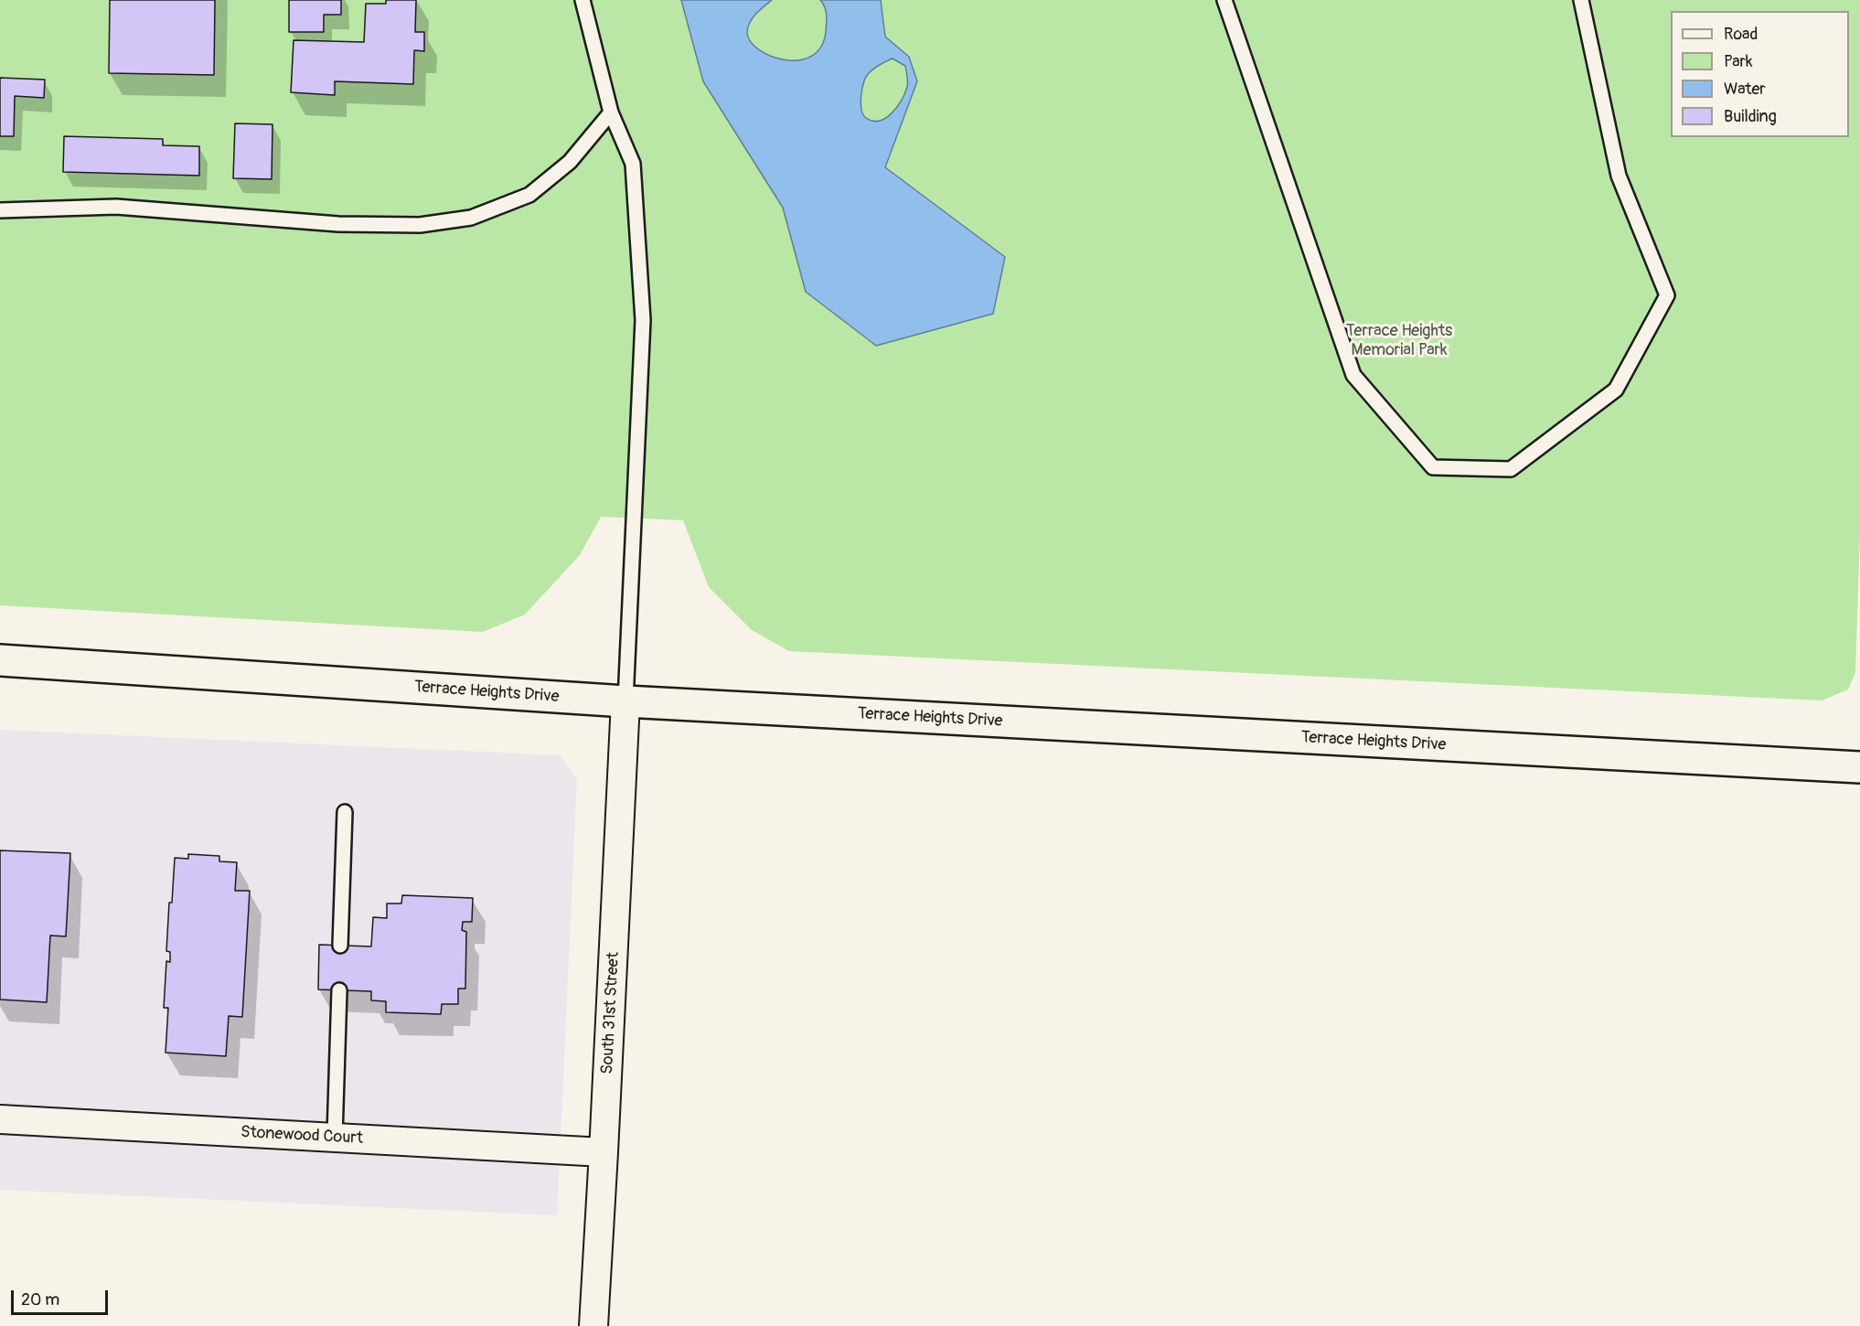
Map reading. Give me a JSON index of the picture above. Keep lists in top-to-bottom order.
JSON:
{
  "streets": {
    "main road": ["Terrace Heights Drive"],
    "street": ["South 31st Street", "Stonewood Court"]
  },
  "crossings": [
    ["Terrace Heights Drive", "South 31st Street"],
    ["South 31st Street", "Stonewood Court"]
  ],
  "parks": ["Terrace Heights Memorial Park"],
  "legend": [
    "Road",
    "Park",
    "Water",
    "Building"
  ],
  "scale_bar": "20 m"
}
